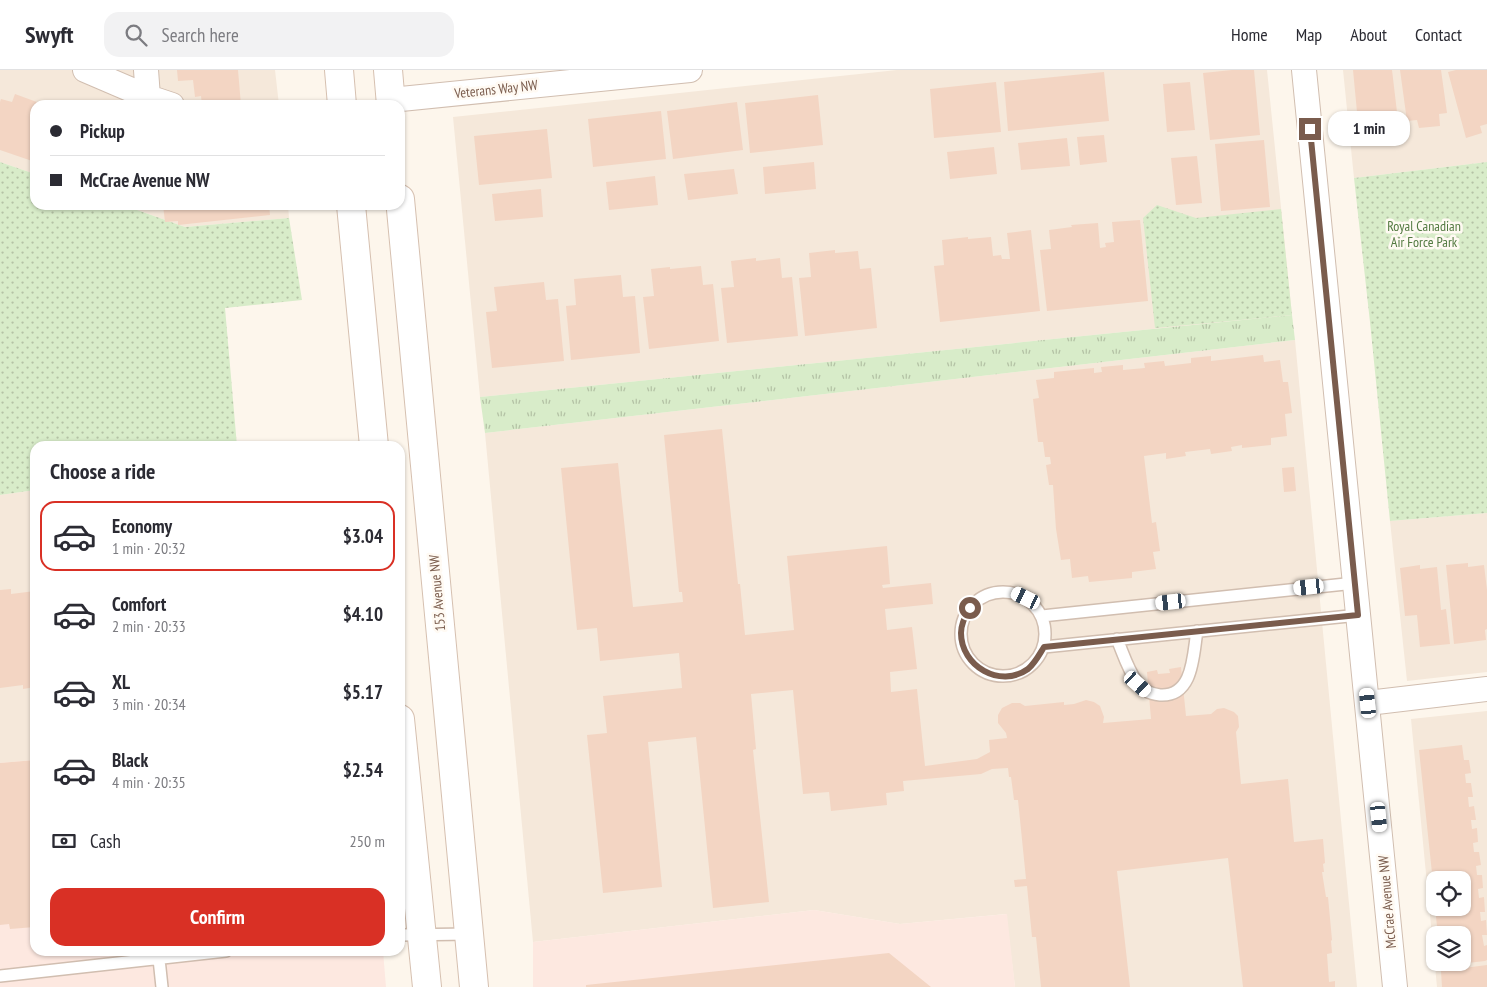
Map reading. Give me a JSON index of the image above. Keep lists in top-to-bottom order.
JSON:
{
  "streets": {
    "main road": ["153 Avenue NW"],
    "street": ["Veterans Way NW", "McCrae Avenue NW"]
  },
  "parks": ["Royal Canadian Air Force Park"],
  "page": {
    "header": "Swyft",
    "search": "Search here",
    "nav": [
      "Home",
      "Map",
      "About",
      "Contact"
    ],
    "banner": ["Pickup", "McCrae Avenue NW"],
    "bubble": "1 min",
    "heading": "Choose a ride",
    "list": [
      {
        "name": "Economy",
        "note": "1 min · 20:32",
        "value": "$3.04"
      },
      {
        "name": "Comfort",
        "note": "2 min · 20:33",
        "value": "$4.10"
      },
      {
        "name": "XL",
        "note": "3 min · 20:34",
        "value": "$5.17"
      },
      {
        "name": "Black",
        "note": "4 min · 20:35",
        "value": "$2.54"
      }
    ],
    "pay": ["Cash", "250 m"],
    "buttons": "Confirm"
  }
}
